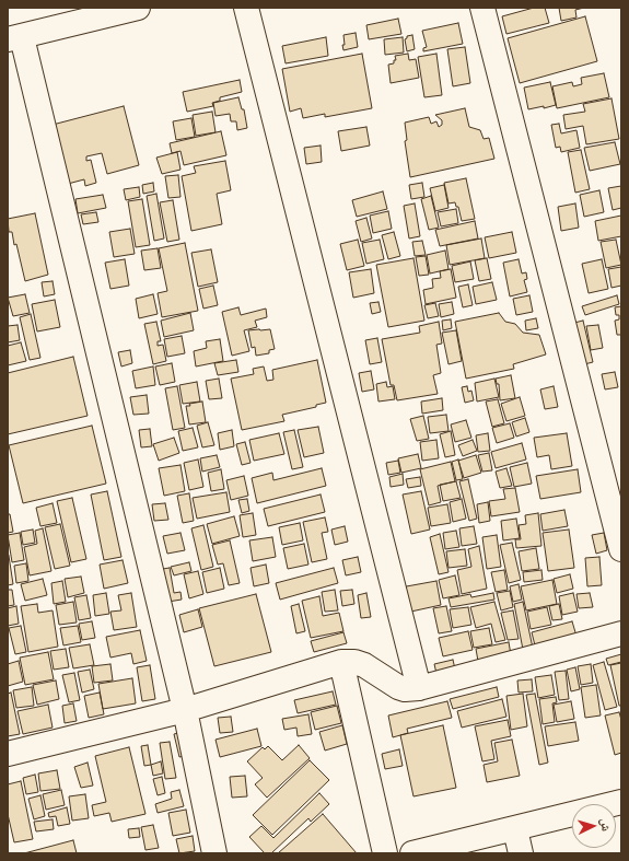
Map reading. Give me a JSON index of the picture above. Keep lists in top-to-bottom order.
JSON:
{
  "north": "right"
}
